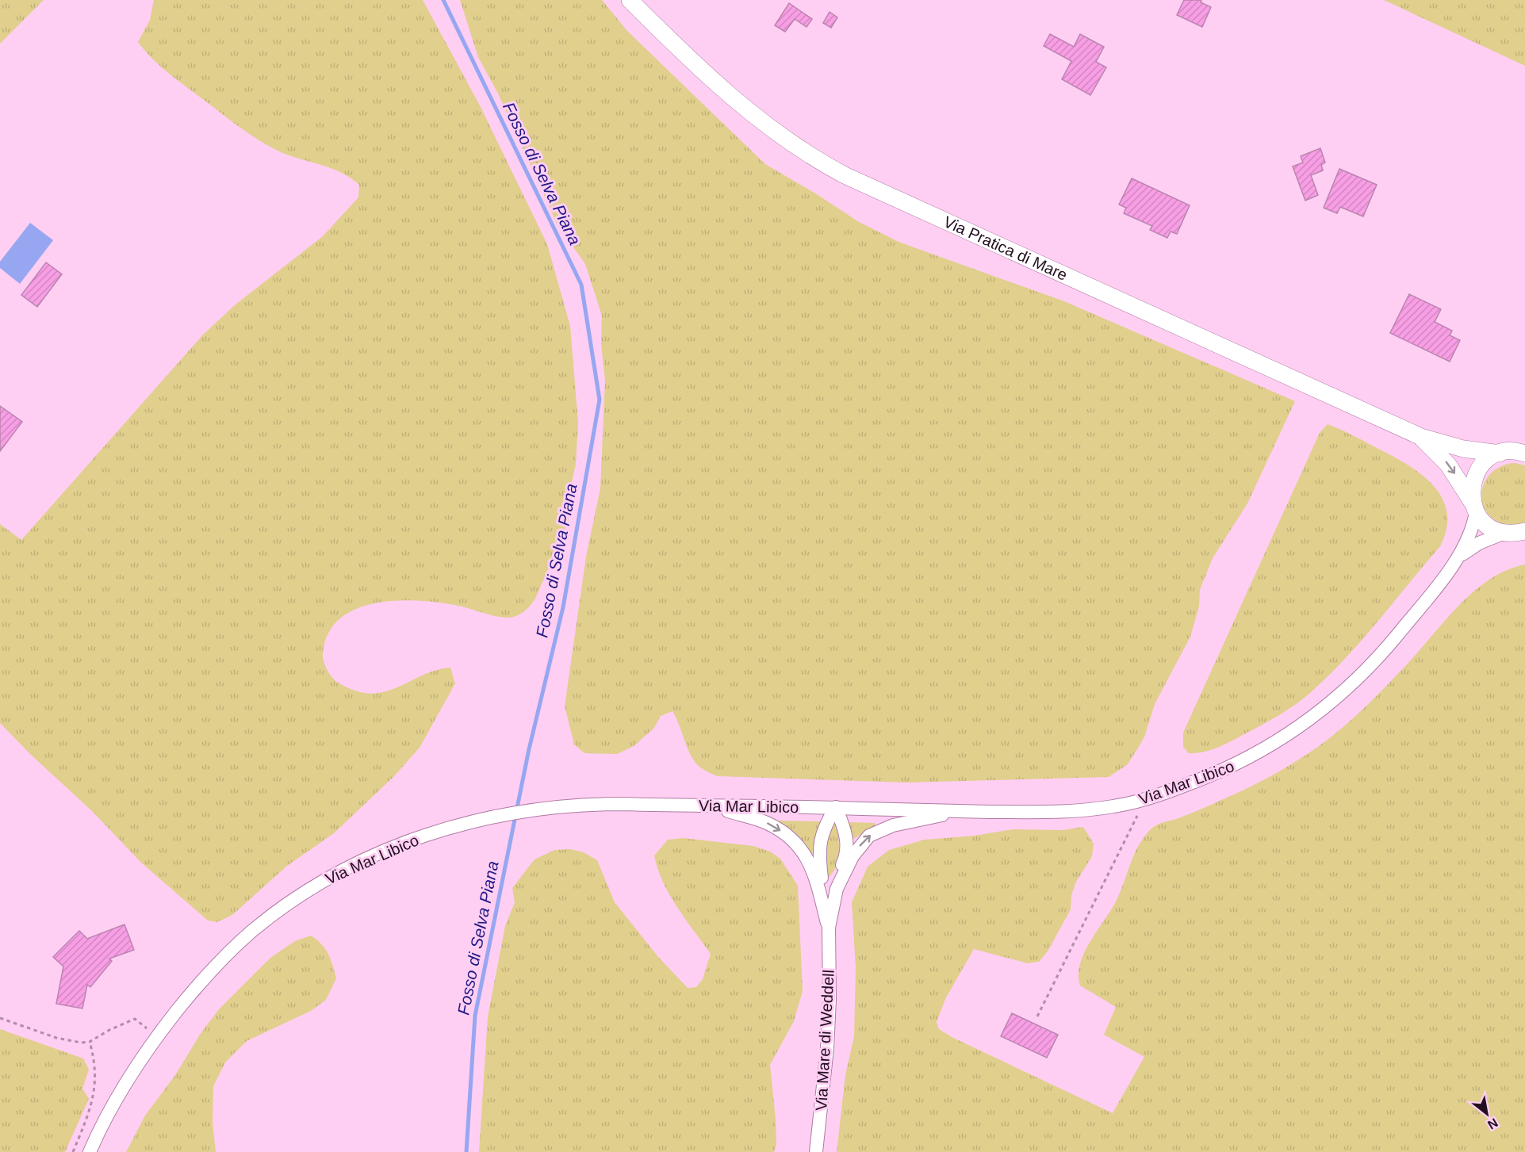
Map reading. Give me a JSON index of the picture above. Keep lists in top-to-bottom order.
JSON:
{
  "streets": {
    "street": ["Via Pratica di Mare", "Via Mar Libico", "Via Mare di Weddell"]
  },
  "crossings": [
    ["Via Pratica di Mare", "Via Mar Libico"],
    ["Via Mar Libico", "Via Mare di Weddell"]
  ],
  "water": ["Fosso di Selva Piana"],
  "north": "bottom right"
}
